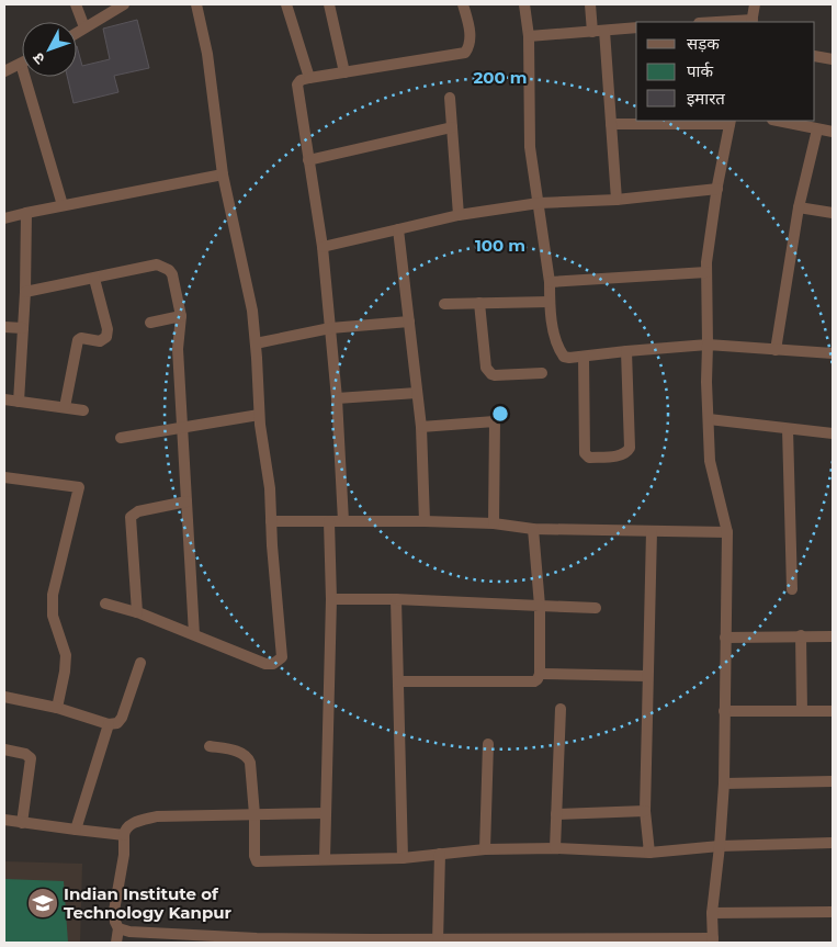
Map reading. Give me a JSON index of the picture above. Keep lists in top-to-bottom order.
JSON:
{
  "places": {
    "school or university": ["Indian Institute of Technology Kanpur"]
  },
  "legend": ["सड़क", "पार्क", "इमारत"],
  "north": "bottom left",
  "rings": ["200 m", "100 m"]
}
